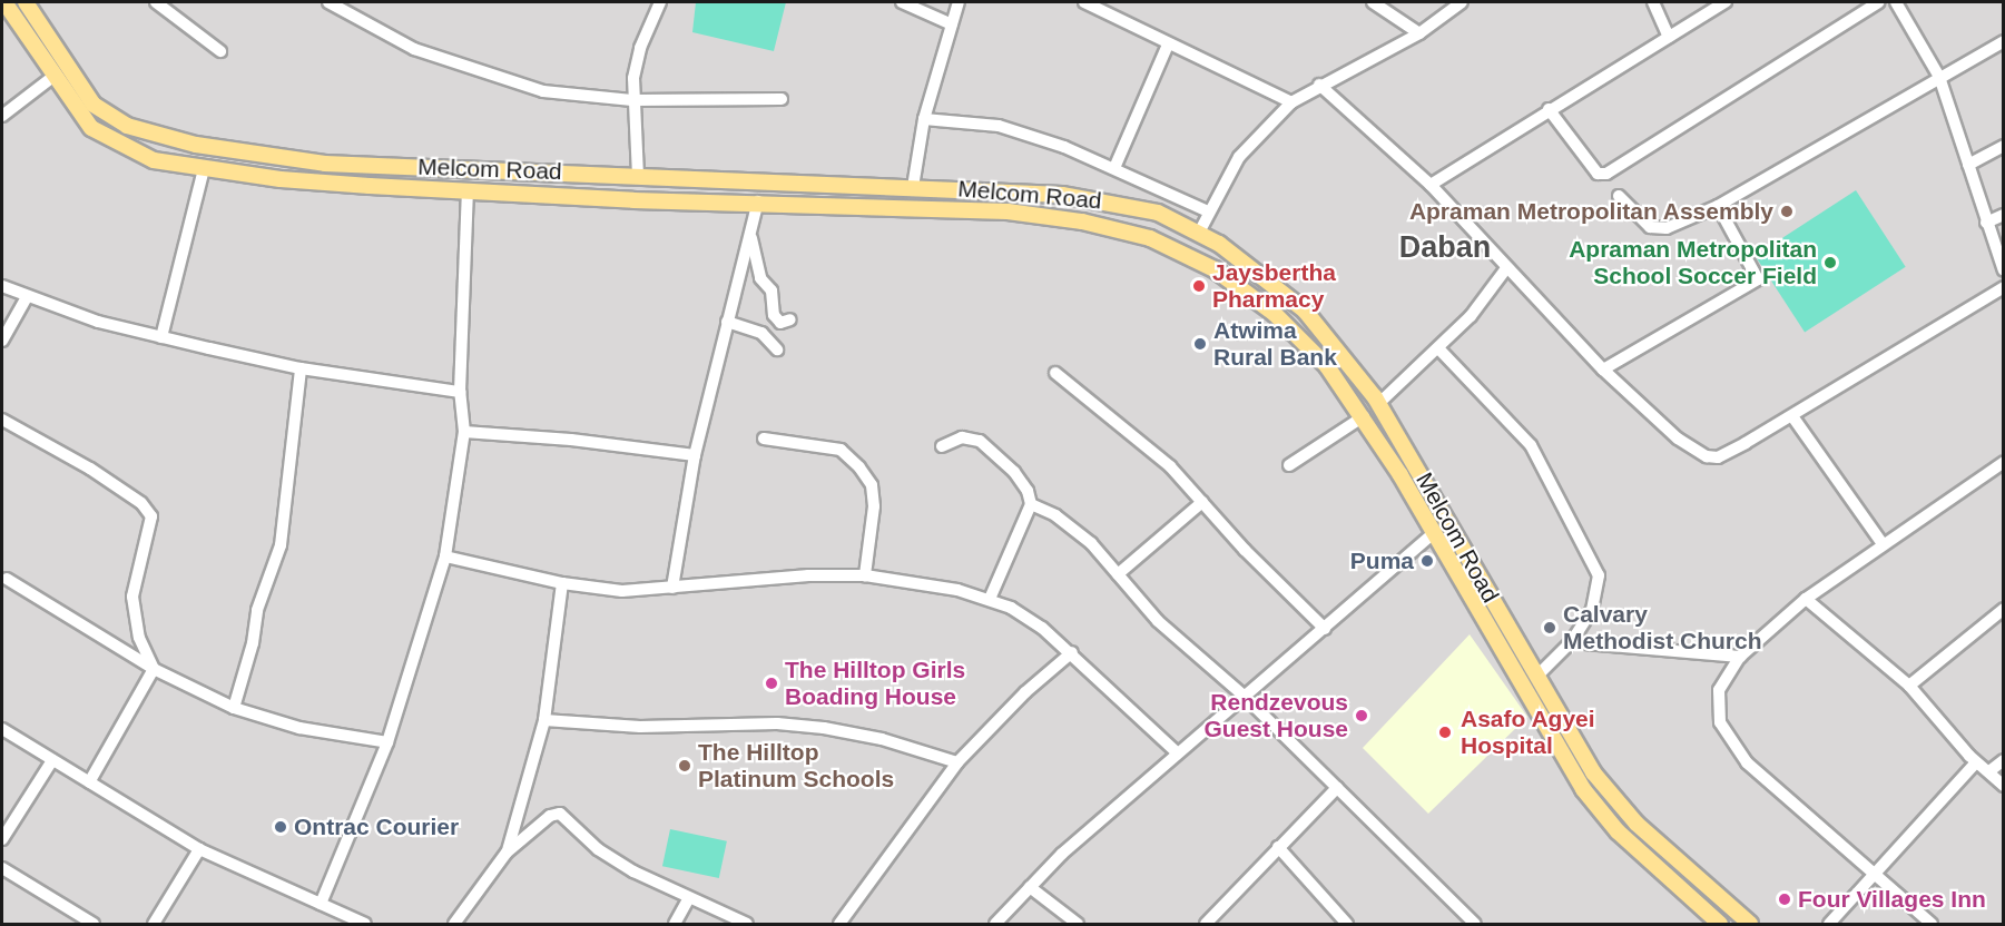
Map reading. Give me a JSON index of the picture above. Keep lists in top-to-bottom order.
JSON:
{
  "streets": {
    "main road": ["Melcom Road"]
  },
  "districts": ["Daban"],
  "places": [
    "Apraman Metropolitan Assembly",
    "Apraman Metropolitan School Soccer Field",
    "Jaysbertha Pharmacy",
    "Atwima Rural Bank",
    "Puma",
    "Calvary Methodist Church",
    "The Hilltop Girls Boading House",
    "Rendzevous Guest House",
    "Asafo Agyei Hospital",
    "The Hilltop Platinum Schools",
    "Ontrac Courier",
    "Four Villages Inn"
  ]
}
